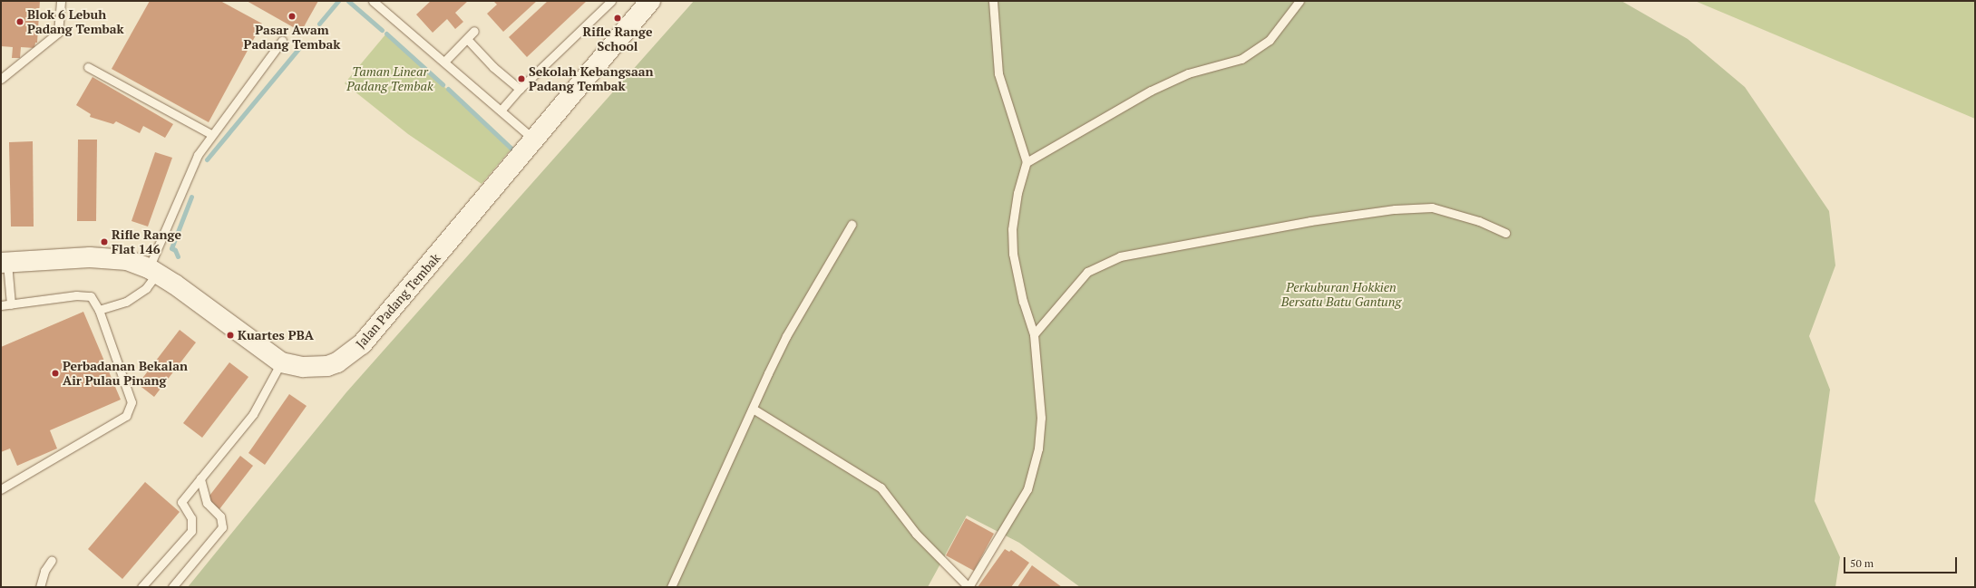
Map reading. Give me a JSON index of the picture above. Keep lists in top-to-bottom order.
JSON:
{
  "streets": {
    "street": ["Jalan Padang Tembak"]
  },
  "parks": ["Taman Linear Padang Tembak", "Perkuburan Hokkien Bersatu Batu Gantung"],
  "places": [
    "Pasar Awam Padang Tembak",
    "Rifle Range School",
    "Blok 6 Lebuh Padang Tembak",
    "Sekolah Kebangsaan Padang Tembak",
    "Rifle Range Flat 146",
    "Kuartes PBA",
    "Perbadanan Bekalan Air Pulau Pinang"
  ],
  "scale_bar": "50 m"
}
